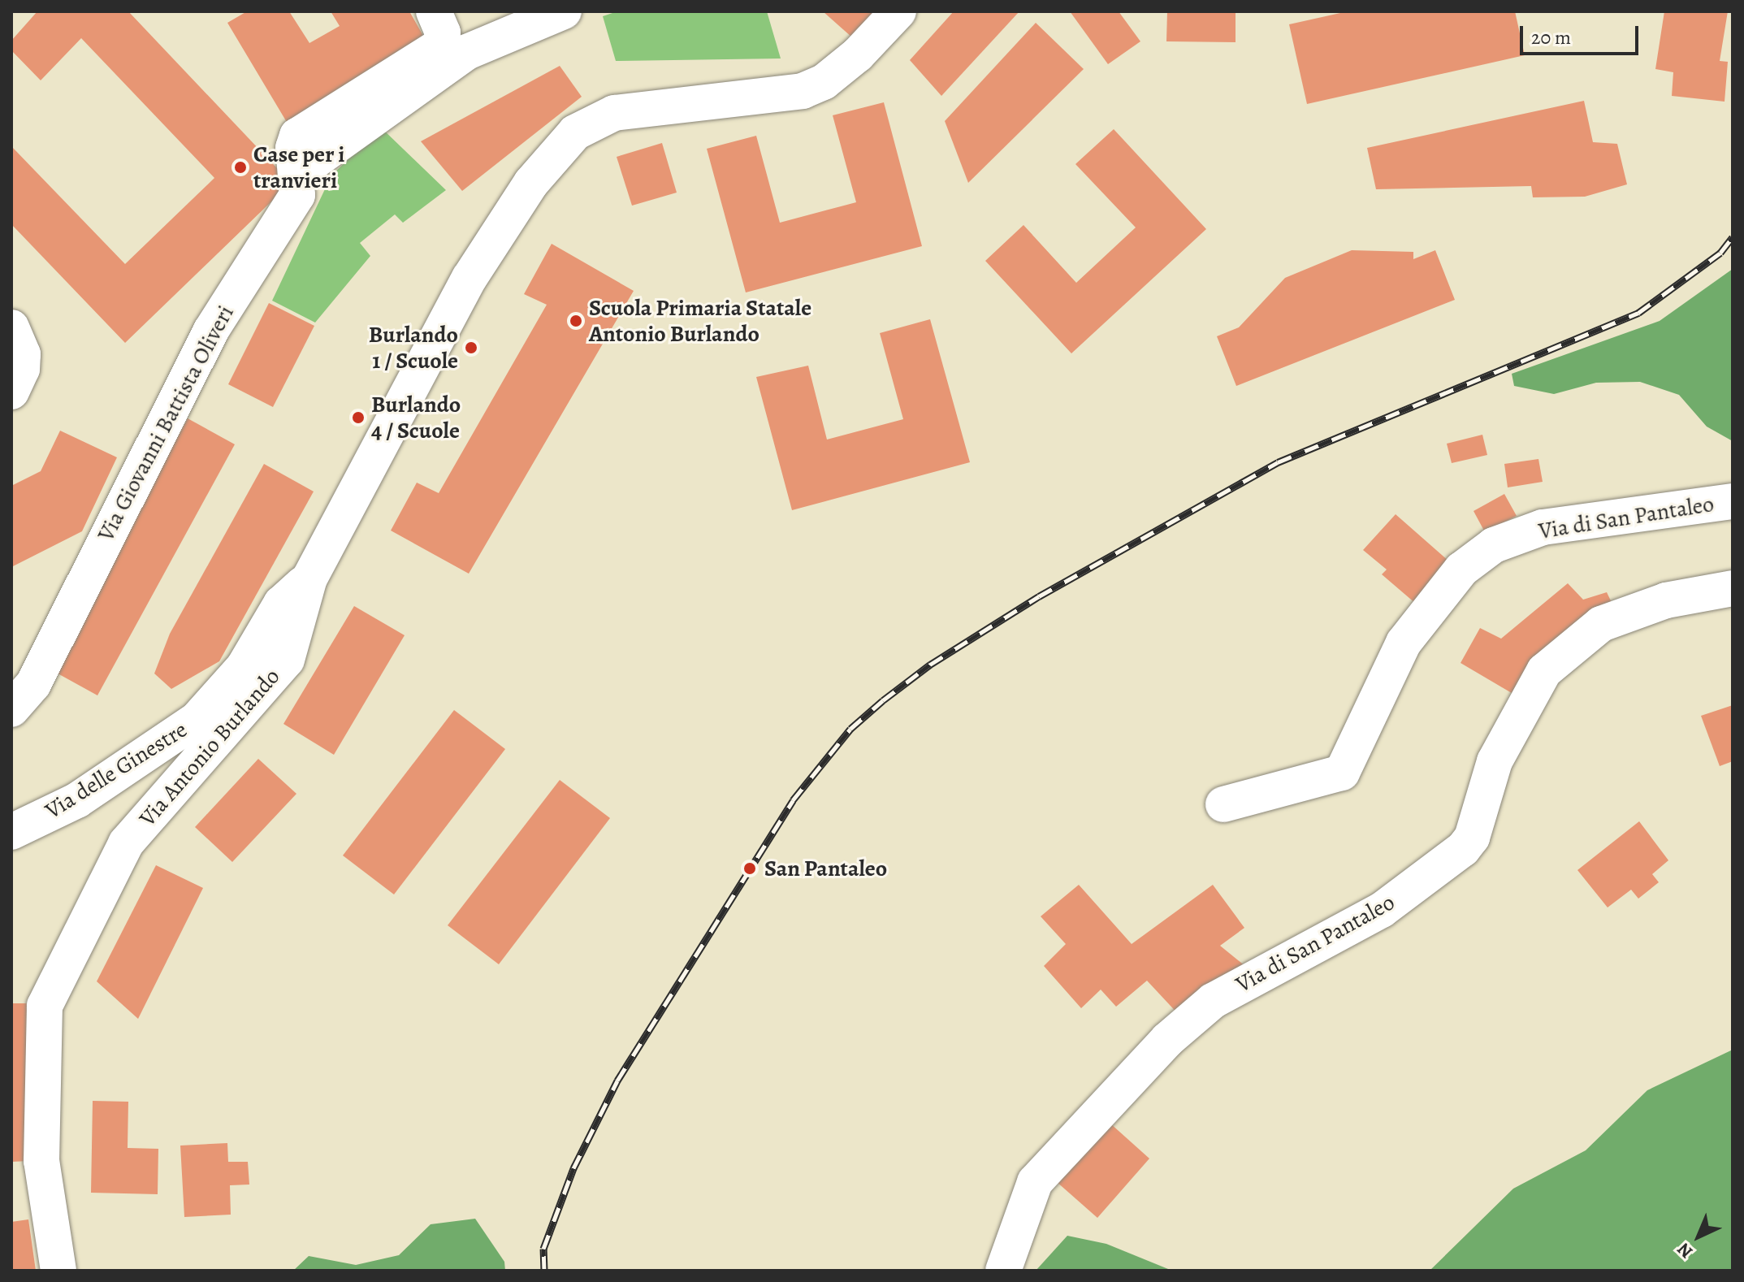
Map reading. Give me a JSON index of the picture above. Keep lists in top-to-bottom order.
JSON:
{
  "streets": {
    "street": [
      "Via Giovanni Battista Oliveri",
      "Via di San Pantaleo",
      "Via Antonio Burlando",
      "Via delle Ginestre"
    ]
  },
  "crossings": [
    ["Via Antonio Burlando", "Via delle Ginestre"]
  ],
  "places": [
    "Case per i tranvieri",
    "Scuola Primaria Statale Antonio Burlando",
    "Burlando 1 / Scuole",
    "Burlando 4 / Scuole",
    "San Pantaleo"
  ],
  "scale_bar": "20 m",
  "north": "bottom left"
}
